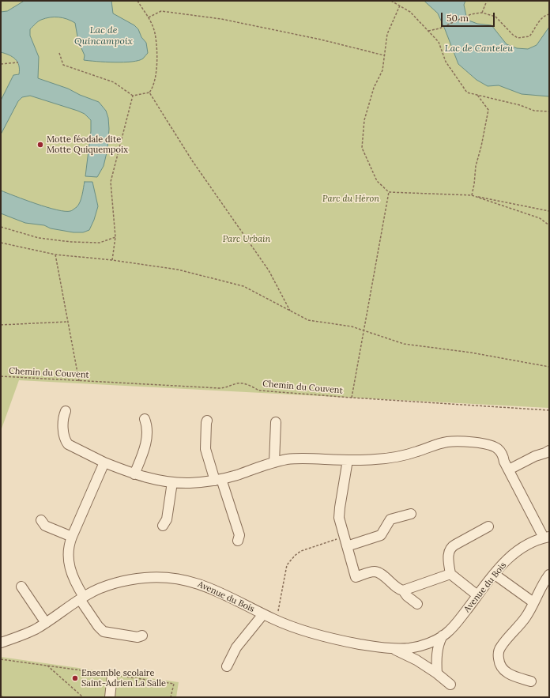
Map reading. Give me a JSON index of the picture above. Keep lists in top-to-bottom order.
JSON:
{
  "streets": {
    "street": ["Avenue du Bois"],
    "path": ["Chemin du Couvent"]
  },
  "water": ["Lac de Quincampoix", "Lac de Canteleu"],
  "parks": ["Parc du Héron", "Parc Urbain"],
  "places": ["Motte féodale dite Motte Quiquempoix", "Ensemble scolaire Saint-Adrien La Salle"],
  "scale_bar": "50 m"
}
